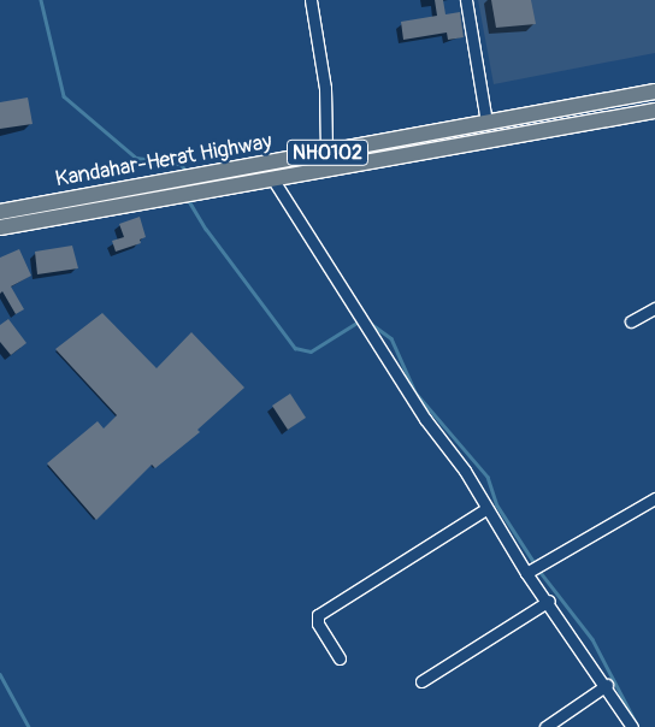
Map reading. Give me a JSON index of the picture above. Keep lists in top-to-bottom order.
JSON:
{
  "streets": {
    "highway": ["NH0102", "Kandahar-Herat Highway"]
  }
}
